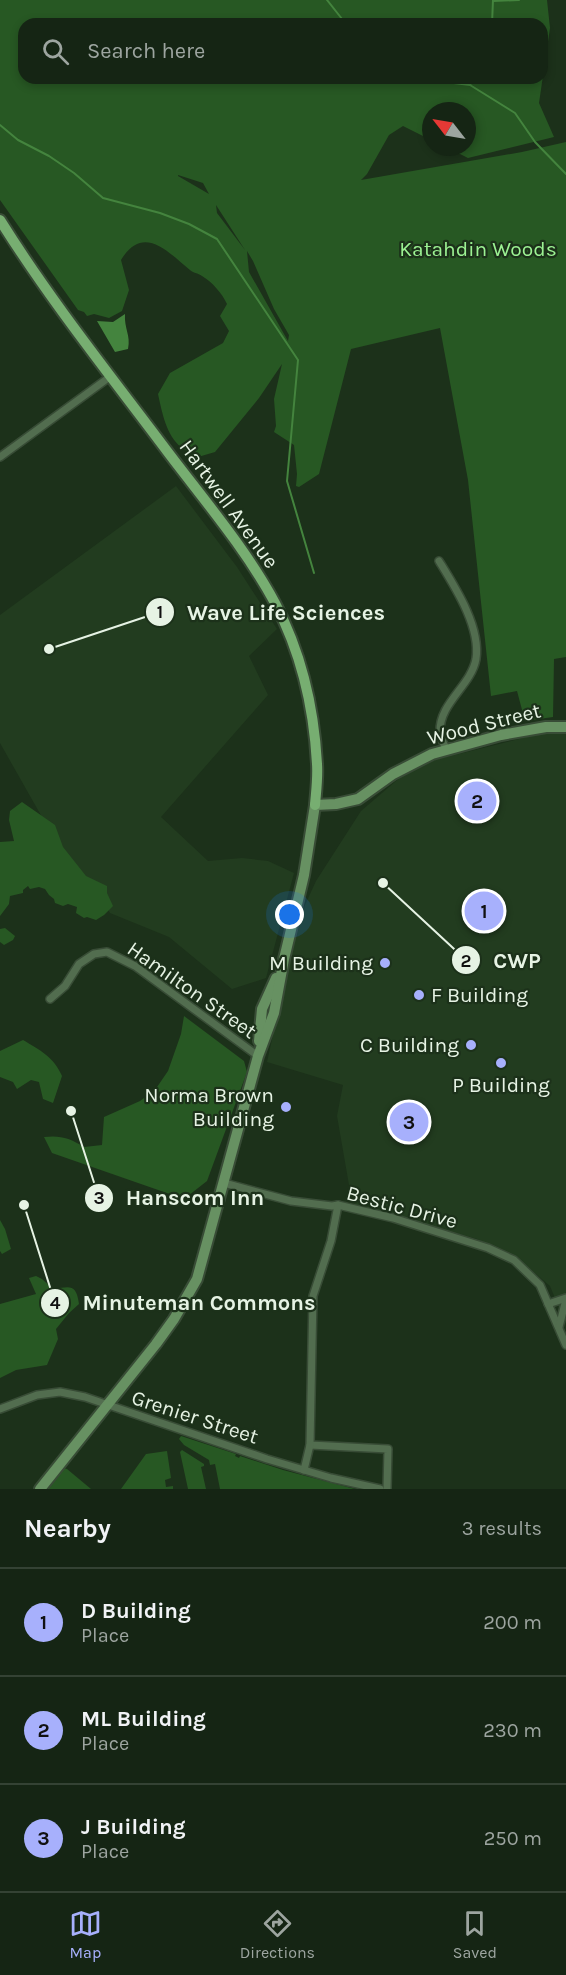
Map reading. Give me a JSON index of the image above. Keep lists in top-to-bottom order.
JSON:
{
  "streets": {
    "main road": ["Hartwell Avenue"],
    "street": [
      "Wood Street",
      "Hamilton Street",
      "Bestic Drive",
      "Grenier Street"
    ]
  },
  "crossings": [
    ["Hartwell Avenue", "Wood Street"],
    ["Hartwell Avenue", "Hamilton Street"]
  ],
  "parks": ["Katahdin Woods"],
  "places": [
    "Wave Life Sciences",
    "CWP",
    "M Building",
    "F Building",
    "C Building",
    "P Building",
    "Norma Brown Building",
    "Hanscom Inn",
    "Minuteman Commons"
  ],
  "north": "top left",
  "page": {
    "search": "Search here",
    "pins": ["2", "1", "3"],
    "heading": ["Nearby", "3 results"],
    "list": [
      {
        "mark": "1",
        "name": "D Building",
        "note": "Place",
        "value": "200 m"
      },
      {
        "mark": "2",
        "name": "ML Building",
        "note": "Place",
        "value": "230 m"
      },
      {
        "mark": "3",
        "name": "J Building",
        "note": "Place",
        "value": "250 m"
      }
    ],
    "nav": ["Map", "Directions", "Saved"]
  }
}
